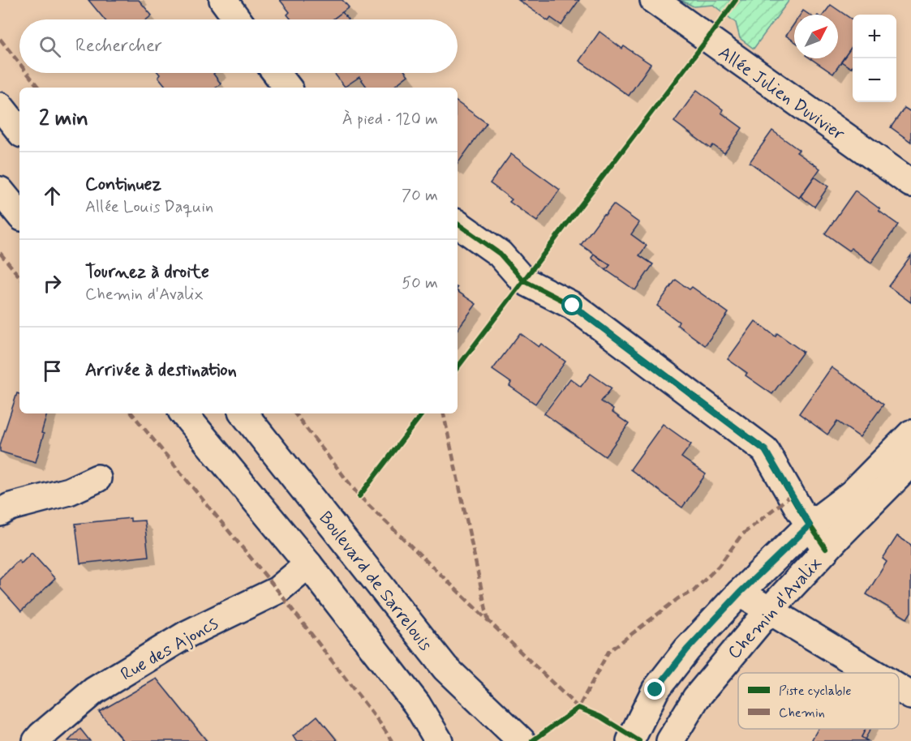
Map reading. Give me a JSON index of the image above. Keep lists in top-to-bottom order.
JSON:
{
  "streets": {
    "street": [
      "Allée Julien Duvivier",
      "Boulevard de Sarrelouis",
      "Chemin d'Avalix",
      "Rue des Ajoncs"
    ]
  },
  "legend": ["Piste cyclable", "Chemin"],
  "north": "top right",
  "page": {
    "map_buttons": ["+", "−"],
    "search": "Rechercher",
    "heading": ["2 min", "À pied · 120 m"],
    "list": [
      ["Continuez", "Allée Louis Daquin", "70 m"],
      ["Tournez à droite", "Chemin d'Avalix", "50 m"],
      "Arrivée à destination"
    ]
  }
}
